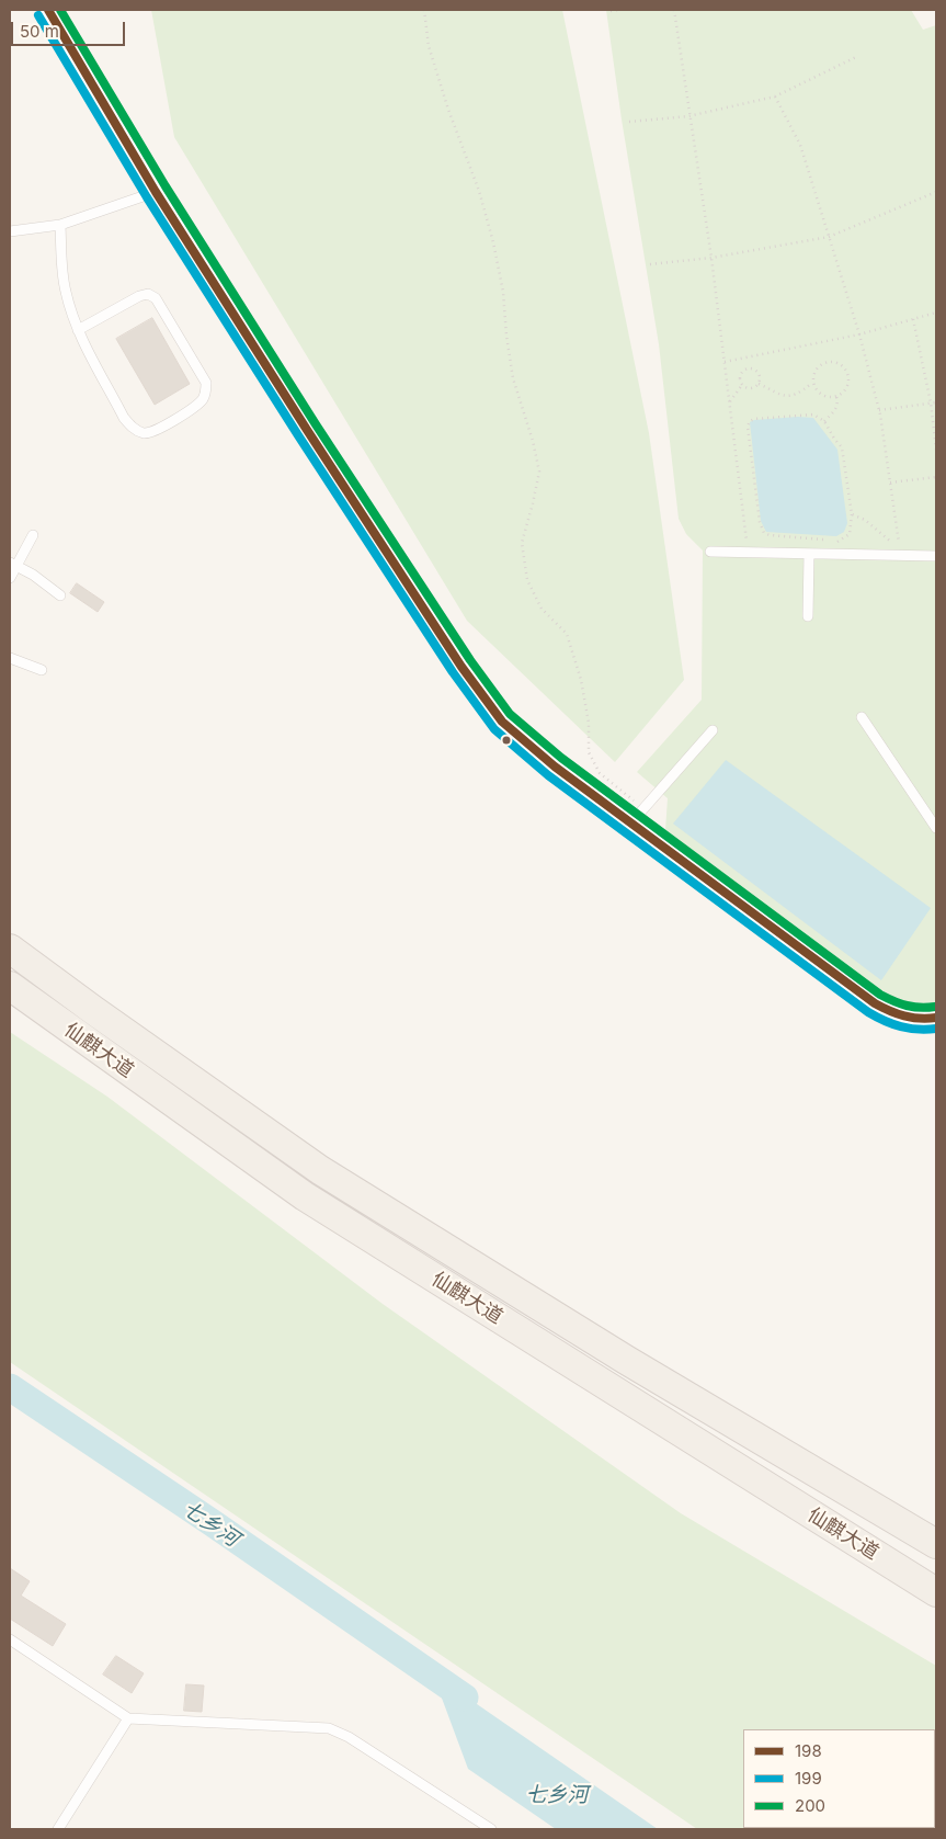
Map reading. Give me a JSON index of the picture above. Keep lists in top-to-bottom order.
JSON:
{
  "streets": {
    "main road": ["仙麒大道"]
  },
  "water": ["七乡河"],
  "lines": ["transit line 198", "transit line 200", "transit line 199"],
  "legend": ["198", "199", "200"],
  "scale_bar": "50 m"
}
